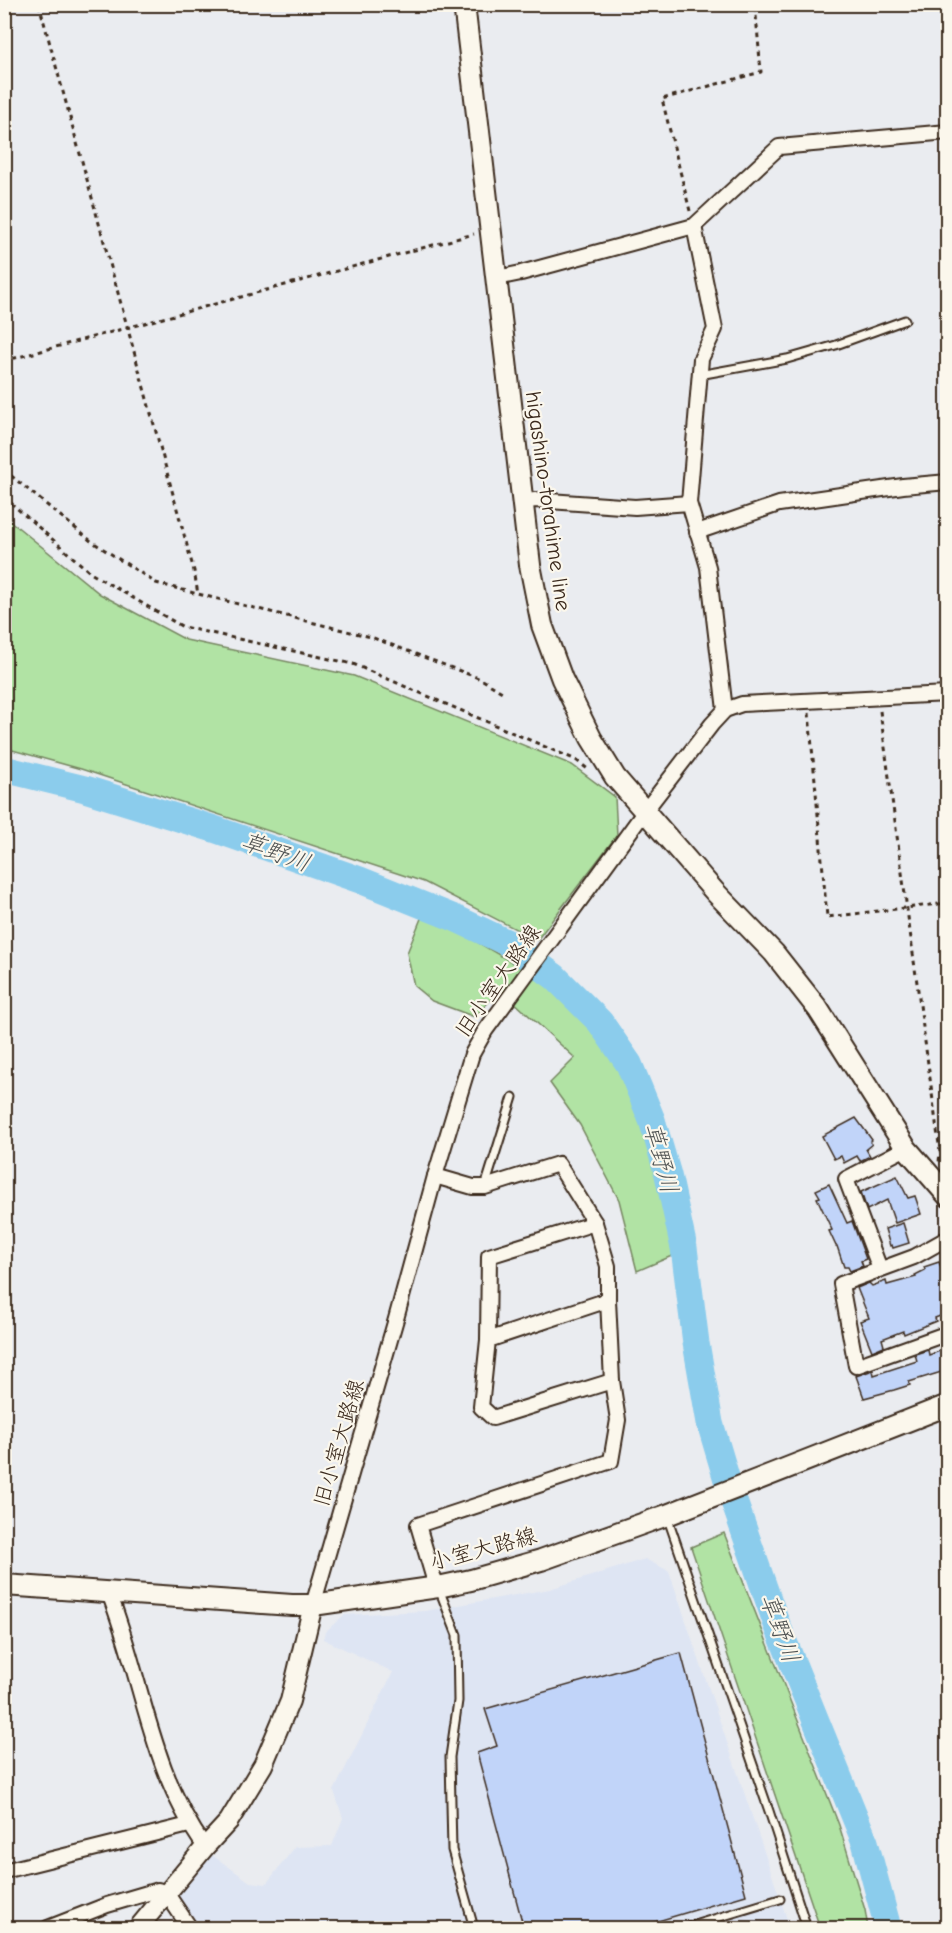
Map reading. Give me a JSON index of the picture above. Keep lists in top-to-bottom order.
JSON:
{
  "streets": {
    "main road": ["higashino-torahime line", "小室大路線"],
    "street": ["旧小室大路線"]
  },
  "crossings": [
    ["higashino-torahime line", "旧小室大路線"],
    ["旧小室大路線", "小室大路線"]
  ],
  "water": ["草野川"]
}
